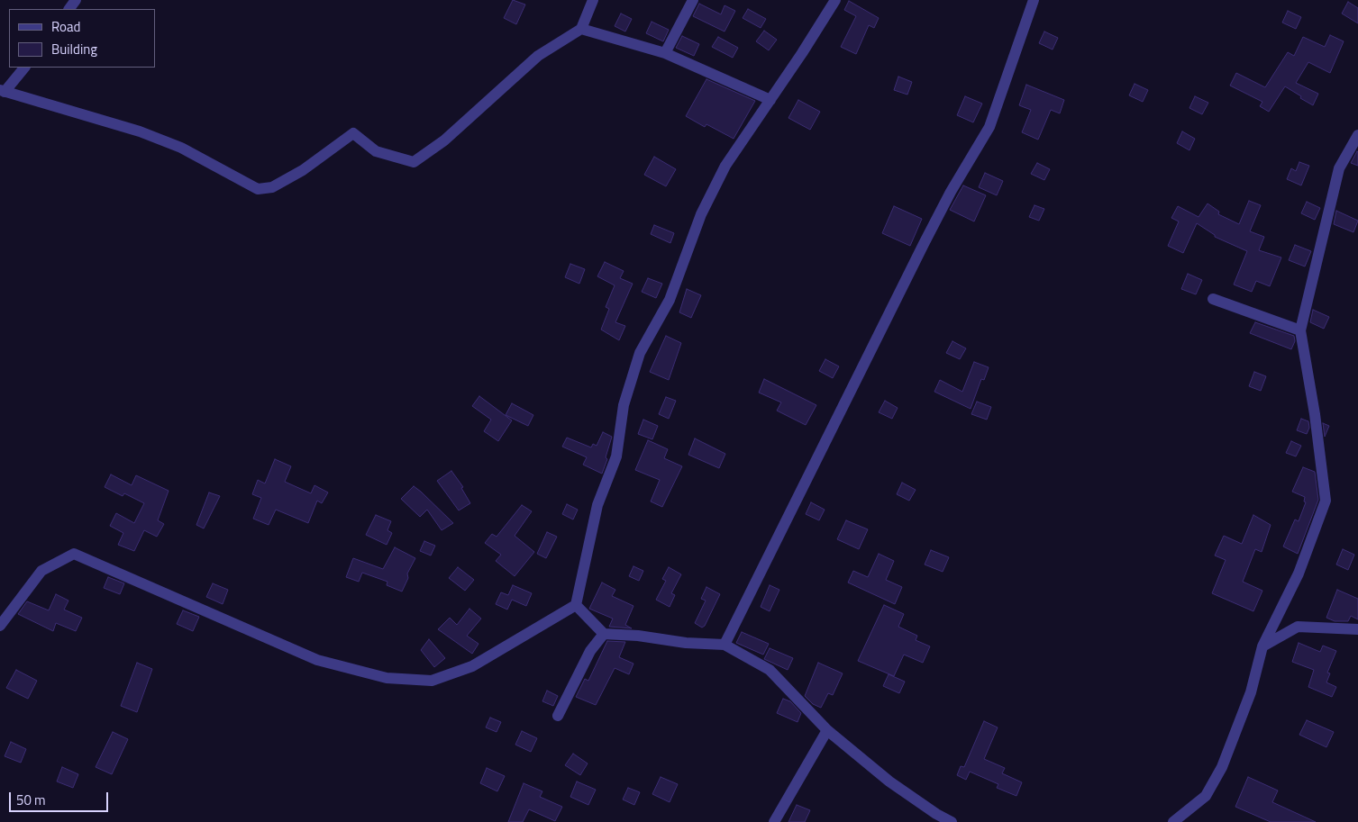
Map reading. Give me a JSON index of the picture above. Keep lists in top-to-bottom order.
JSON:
{
  "legend": ["Road", "Building"],
  "scale_bar": "50 m"
}
